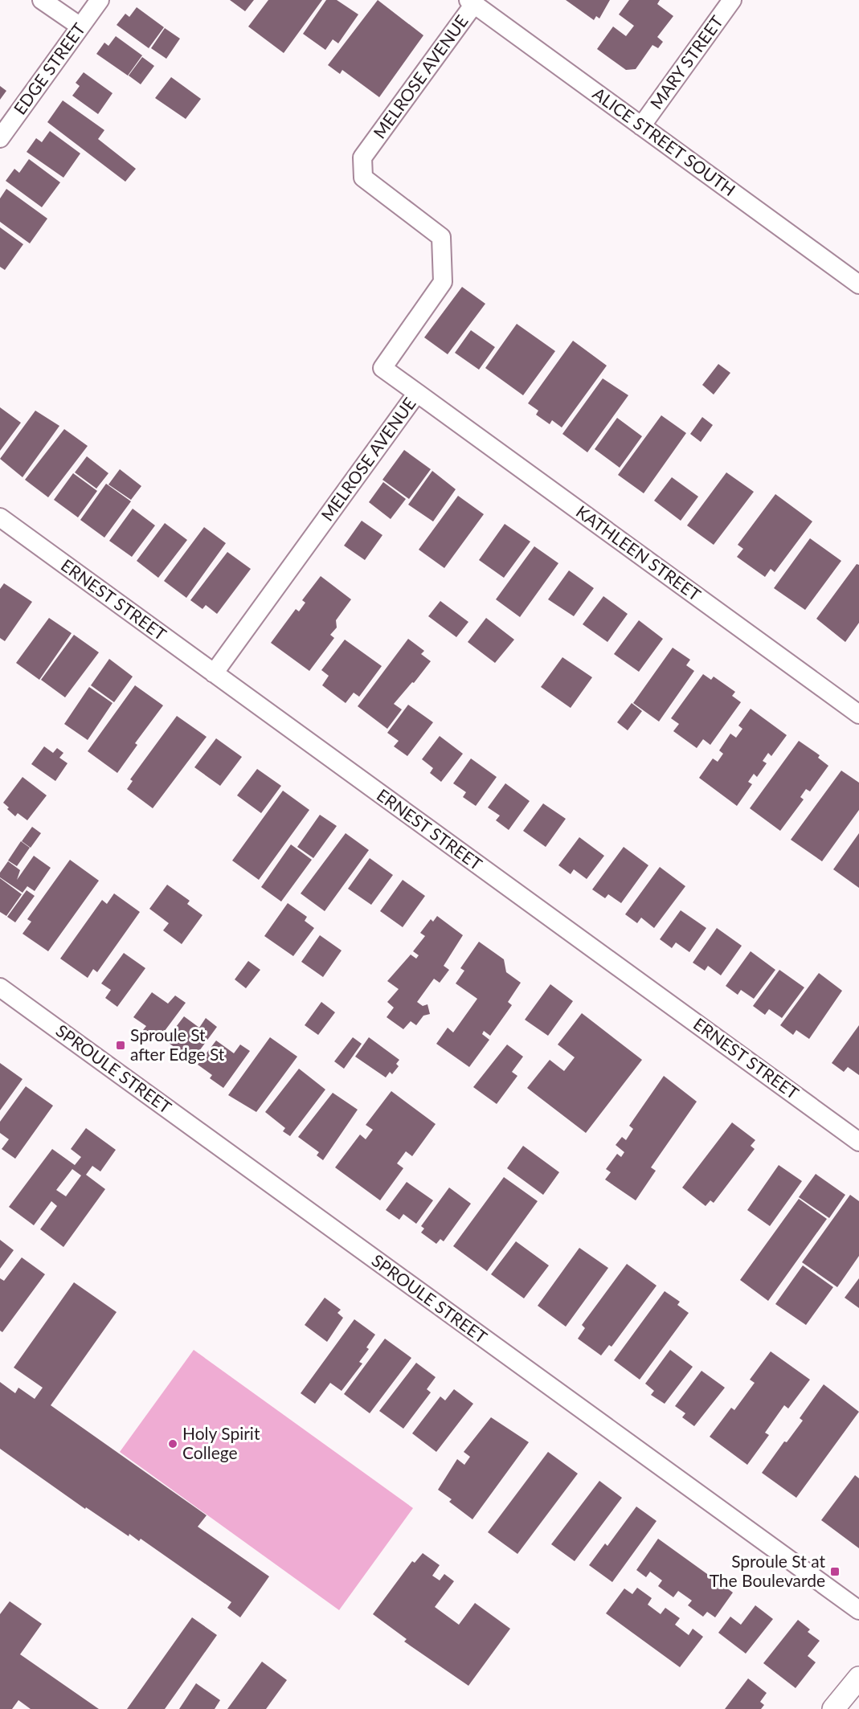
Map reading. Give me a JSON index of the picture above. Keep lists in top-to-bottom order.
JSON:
{
  "streets": {
    "street": [
      "MARY STREET",
      "EDGE STREET",
      "MELROSE AVENUE",
      "ALICE STREET SOUTH",
      "KATHLEEN STREET",
      "ERNEST STREET",
      "SPROULE STREET"
    ]
  },
  "crossings": [
    ["MARY STREET", "ALICE STREET SOUTH"],
    ["MELROSE AVENUE", "ALICE STREET SOUTH"],
    ["MELROSE AVENUE", "KATHLEEN STREET"],
    ["MELROSE AVENUE", "ERNEST STREET"]
  ],
  "places": {
    "transit": ["Sproule St after Edge St", "Sproule St at The Boulevarde"],
    "other": ["Holy Spirit College"]
  }
}
